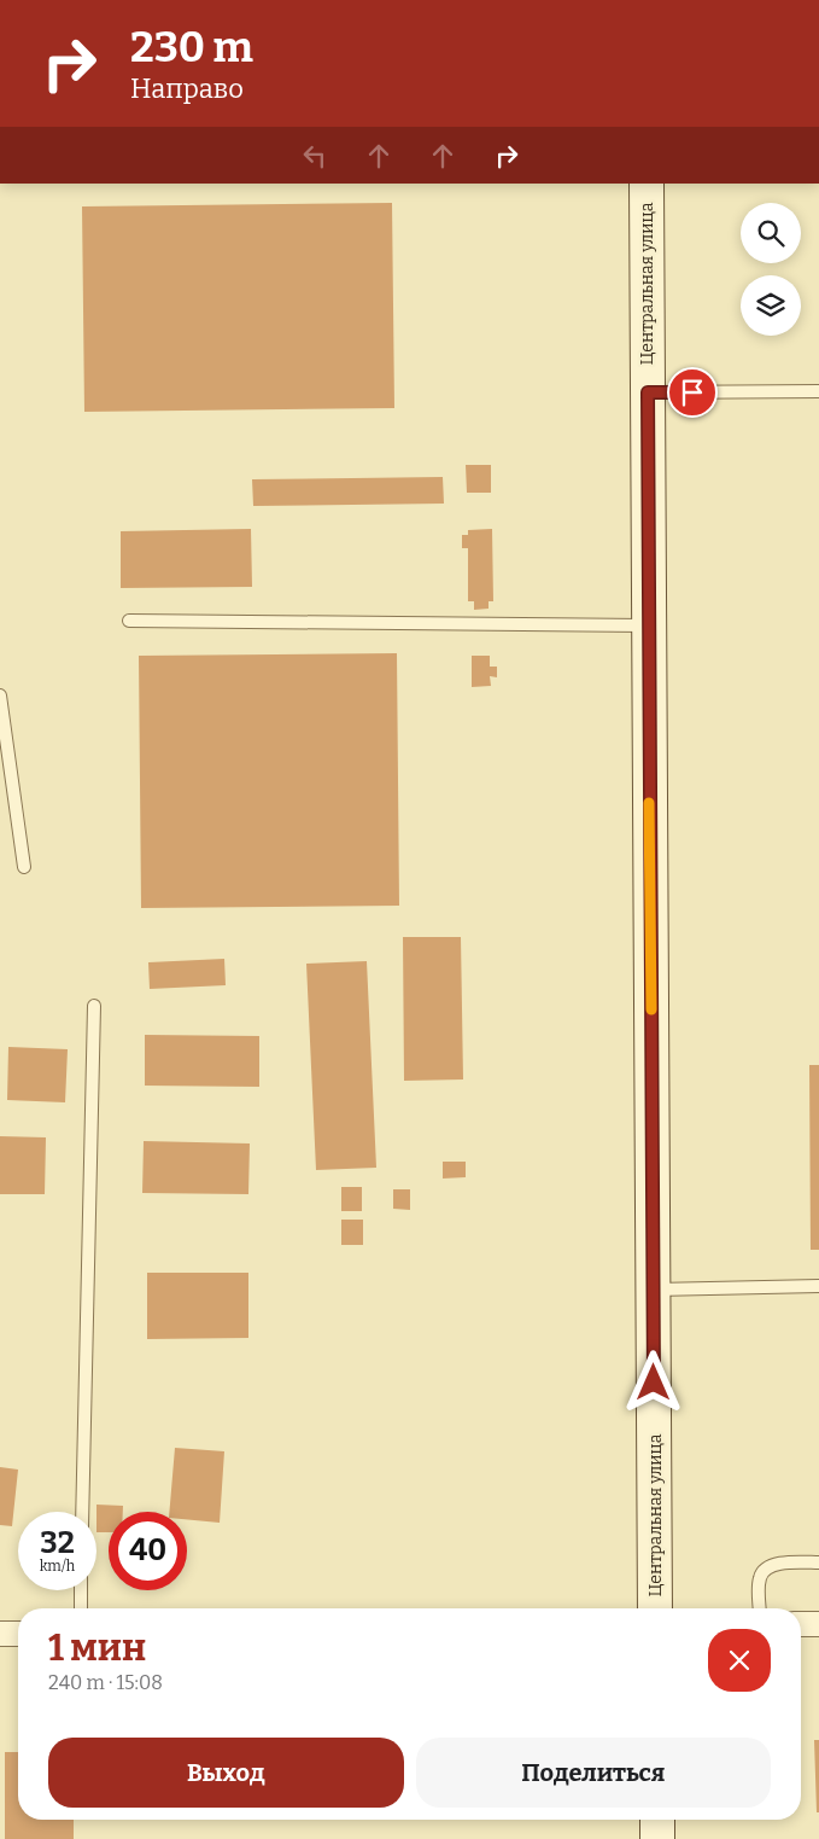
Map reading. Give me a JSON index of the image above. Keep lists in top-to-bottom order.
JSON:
{
  "streets": {
    "street": ["Центральная улица"]
  },
  "page": {
    "turn": ["230 m", "Направо"],
    "speed": "32 km/h",
    "limit": "40",
    "heading": ["1 мин", "240 m · 15:08"],
    "buttons": ["Выход", "Поделиться"]
  }
}
